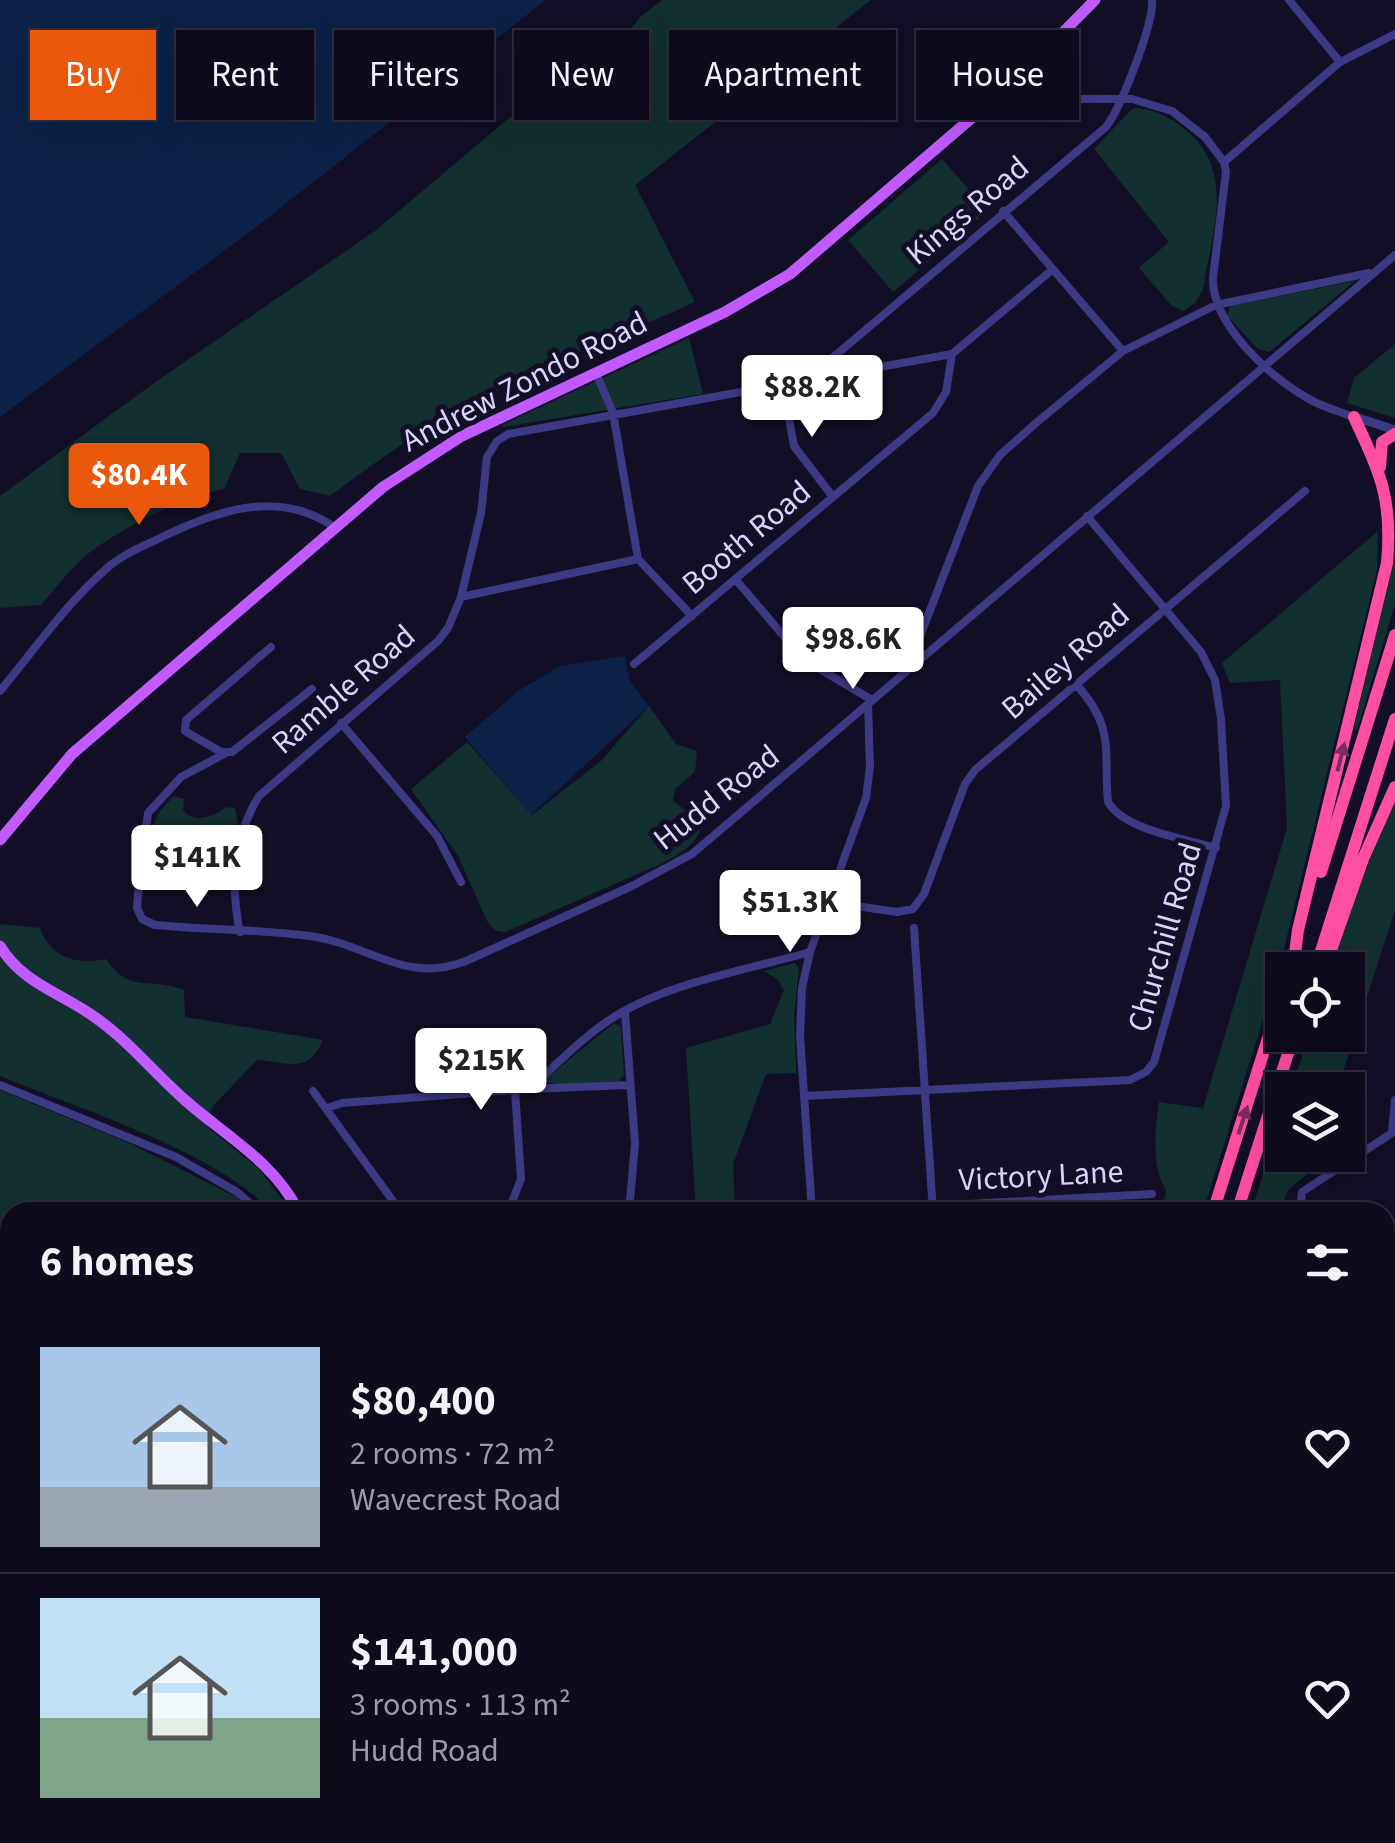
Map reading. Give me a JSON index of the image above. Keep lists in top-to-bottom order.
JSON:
{
  "streets": {
    "main road": ["Andrew Zondo Road"],
    "street": [
      "Kings Road",
      "Booth Road",
      "Bailey Road",
      "Ramble Road",
      "Hudd Road",
      "Churchill Road",
      "Victory Lane"
    ]
  },
  "crossings": [
    ["Bailey Road", "Churchill Road"],
    ["Ramble Road", "Hudd Road"],
    ["Hudd Road", "Churchill Road"]
  ],
  "page": {
    "chip": [
      "Buy",
      "Rent",
      "Filters",
      "New",
      "Apartment",
      "House"
    ],
    "price": [
      "$88.2K",
      "$80.4K",
      "$98.6K",
      "$141K",
      "$51.3K",
      "$215K"
    ],
    "heading": "6 homes",
    "list": [
      {
        "name": "$80,400",
        "note": "2 rooms · 72 m² · Wavecrest Road"
      },
      {
        "name": "$141,000",
        "note": "3 rooms · 113 m² · Hudd Road"
      }
    ]
  }
}
